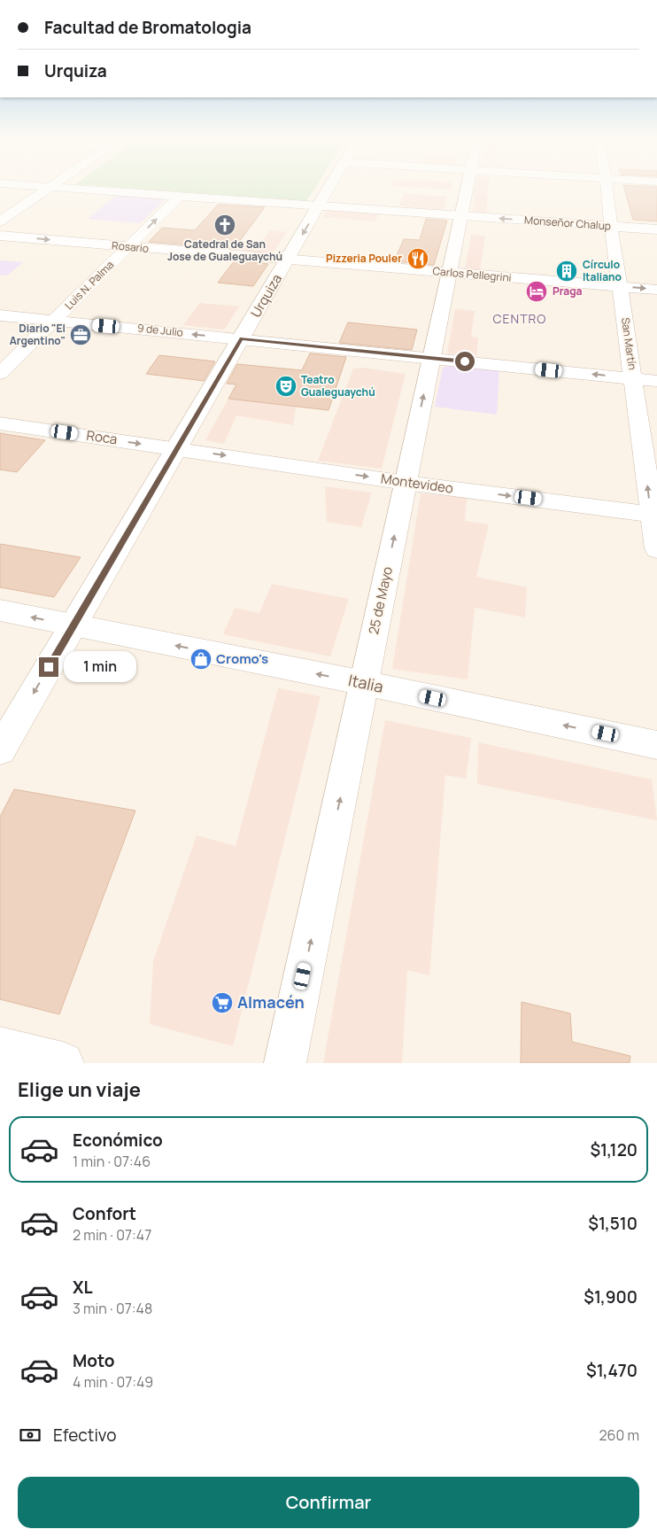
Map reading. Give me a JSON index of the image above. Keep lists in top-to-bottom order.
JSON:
{
  "streets": {
    "street": [
      "Monseñor Chalup",
      "Rosario",
      "Carlos Pellegrini",
      "Luis N. Palma",
      "Urquiza",
      "9 de Julio",
      "San Martín",
      "Roca",
      "Montevideo",
      "25 de Mayo",
      "Italia"
    ]
  },
  "crossings": [
    ["Monseñor Chalup", "Luis N. Palma"],
    ["Monseñor Chalup", "Urquiza"],
    ["Monseñor Chalup", "San Martín"],
    ["Monseñor Chalup", "25 de Mayo"],
    ["Rosario", "Carlos Pellegrini"],
    ["Rosario", "Luis N. Palma"],
    ["Rosario", "Urquiza"],
    ["Carlos Pellegrini", "Urquiza"],
    ["Carlos Pellegrini", "San Martín"],
    ["Carlos Pellegrini", "25 de Mayo"],
    ["Luis N. Palma", "9 de Julio"],
    ["Urquiza", "9 de Julio"],
    ["Urquiza", "Roca"],
    ["Urquiza", "Montevideo"],
    ["Urquiza", "Italia"],
    ["9 de Julio", "San Martín"],
    ["9 de Julio", "25 de Mayo"],
    ["San Martín", "Montevideo"],
    ["Roca", "Montevideo"],
    ["Montevideo", "25 de Mayo"],
    ["25 de Mayo", "Italia"]
  ],
  "one_way": [
    "Rosario",
    "9 de Julio",
    "San Martín",
    "Roca",
    "Montevideo",
    "25 de Mayo",
    "Italia"
  ],
  "districts": ["CENTRO"],
  "places": {
    "church": ["Catedral de San Jose de Gualeguaychú"],
    "restaurant": ["Pizzeria Pouler"],
    "building": ["Círculo Italiano"],
    "hotel": ["Praga"],
    "office": ["Diario \"El Argentino\""],
    "theatre": ["Teatro Gualeguaychú"],
    "shop": ["Cromo's"],
    "supermarket": ["Almacén"]
  },
  "page": {
    "banner": ["Facultad de Bromatologia", "Urquiza"],
    "bubble": "1 min",
    "heading": "Elige un viaje",
    "list": [
      {
        "name": "Económico",
        "note": "1 min · 07:46",
        "value": "$1,120"
      },
      {
        "name": "Confort",
        "note": "2 min · 07:47",
        "value": "$1,510"
      },
      {
        "name": "XL",
        "note": "3 min · 07:48",
        "value": "$1,900"
      },
      {
        "name": "Moto",
        "note": "4 min · 07:49",
        "value": "$1,470"
      }
    ],
    "pay": ["Efectivo", "260 m"],
    "buttons": "Confirmar"
  }
}
